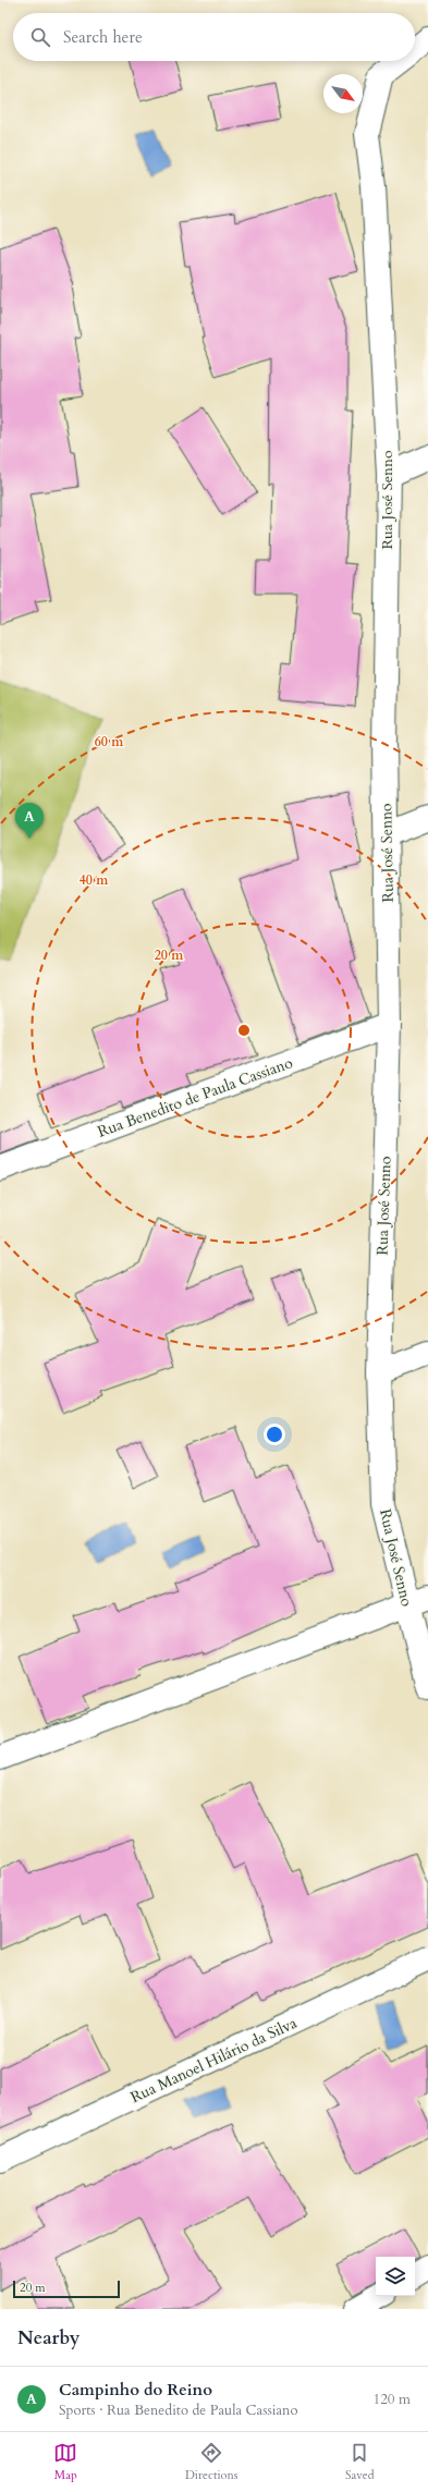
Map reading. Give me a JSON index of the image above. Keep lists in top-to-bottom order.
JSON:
{
  "streets": {
    "street": ["Rua José Senno", "Rua Benedito de Paula Cassiano", "Rua Manoel Hilário da Silva"]
  },
  "crossings": [
    ["Rua José Senno", "Rua Benedito de Paula Cassiano"]
  ],
  "scale_bar": "20 m",
  "north": "bottom right",
  "page": {
    "search": "Search here",
    "pins": "A",
    "scale": "20 m",
    "heading": "Nearby",
    "list": [
      {
        "mark": "A",
        "name": "Campinho do Reino",
        "note": "Sports · Rua Benedito de Paula Cassiano",
        "value": "120 m"
      }
    ],
    "nav": ["Map", "Directions", "Saved"]
  },
  "rings": ["60 m", "40 m", "20 m"]
}
